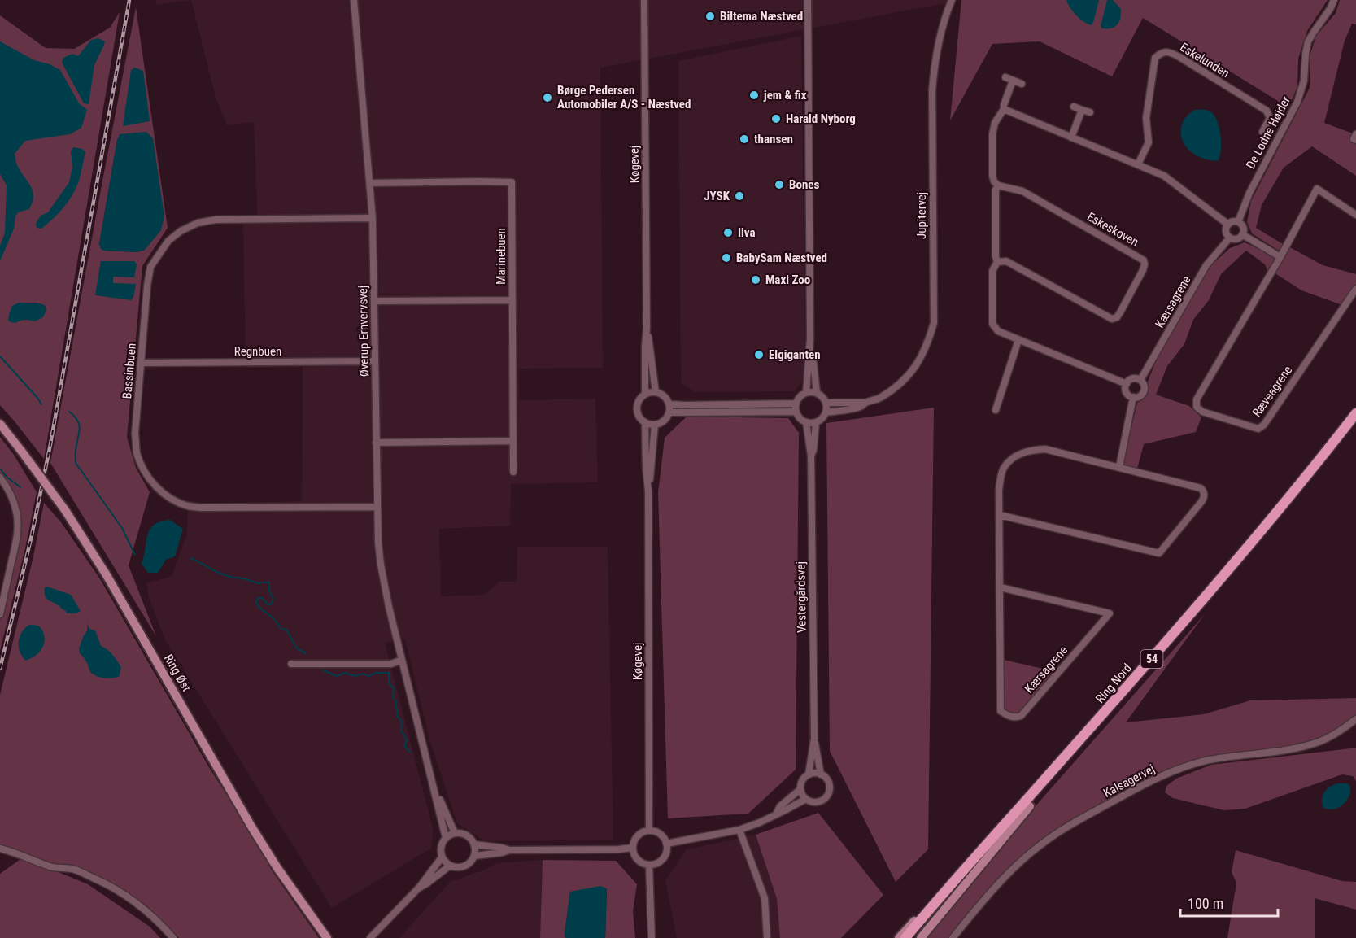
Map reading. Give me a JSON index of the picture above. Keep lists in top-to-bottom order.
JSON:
{
  "streets": {
    "highway": ["54", "Ring Nord"],
    "main road": ["Ring Øst"],
    "street": [
      "Eskelunden",
      "De Lodne Højder",
      "Køgevej",
      "Jupitervej",
      "Eskeskoven",
      "Marinebuen",
      "Kærsagrene",
      "Øverup Erhvervsvej",
      "Regnbuen",
      "Bassinbuen",
      "Ræveagrene",
      "Vestergårdsvej",
      "Kalsagervej"
    ]
  },
  "crossings": [
    ["De Lodne Højder", "Kærsagrene"],
    ["Jupitervej", "Vestergårdsvej"],
    ["Marinebuen", "Øverup Erhvervsvej"],
    ["Øverup Erhvervsvej", "Regnbuen"],
    ["Øverup Erhvervsvej", "Bassinbuen"],
    ["Regnbuen", "Bassinbuen"],
    ["54", "Ring Nord"]
  ],
  "places": [
    "Biltema Næstved",
    "jem & fix",
    "Børge Pedersen Automobiler A/S - Næstved",
    "Harald Nyborg",
    "thansen",
    "Bones",
    "JYSK",
    "Ilva",
    "BabySam Næstved",
    "Maxi Zoo",
    "Elgiganten"
  ],
  "scale_bar": "100 m"
}
